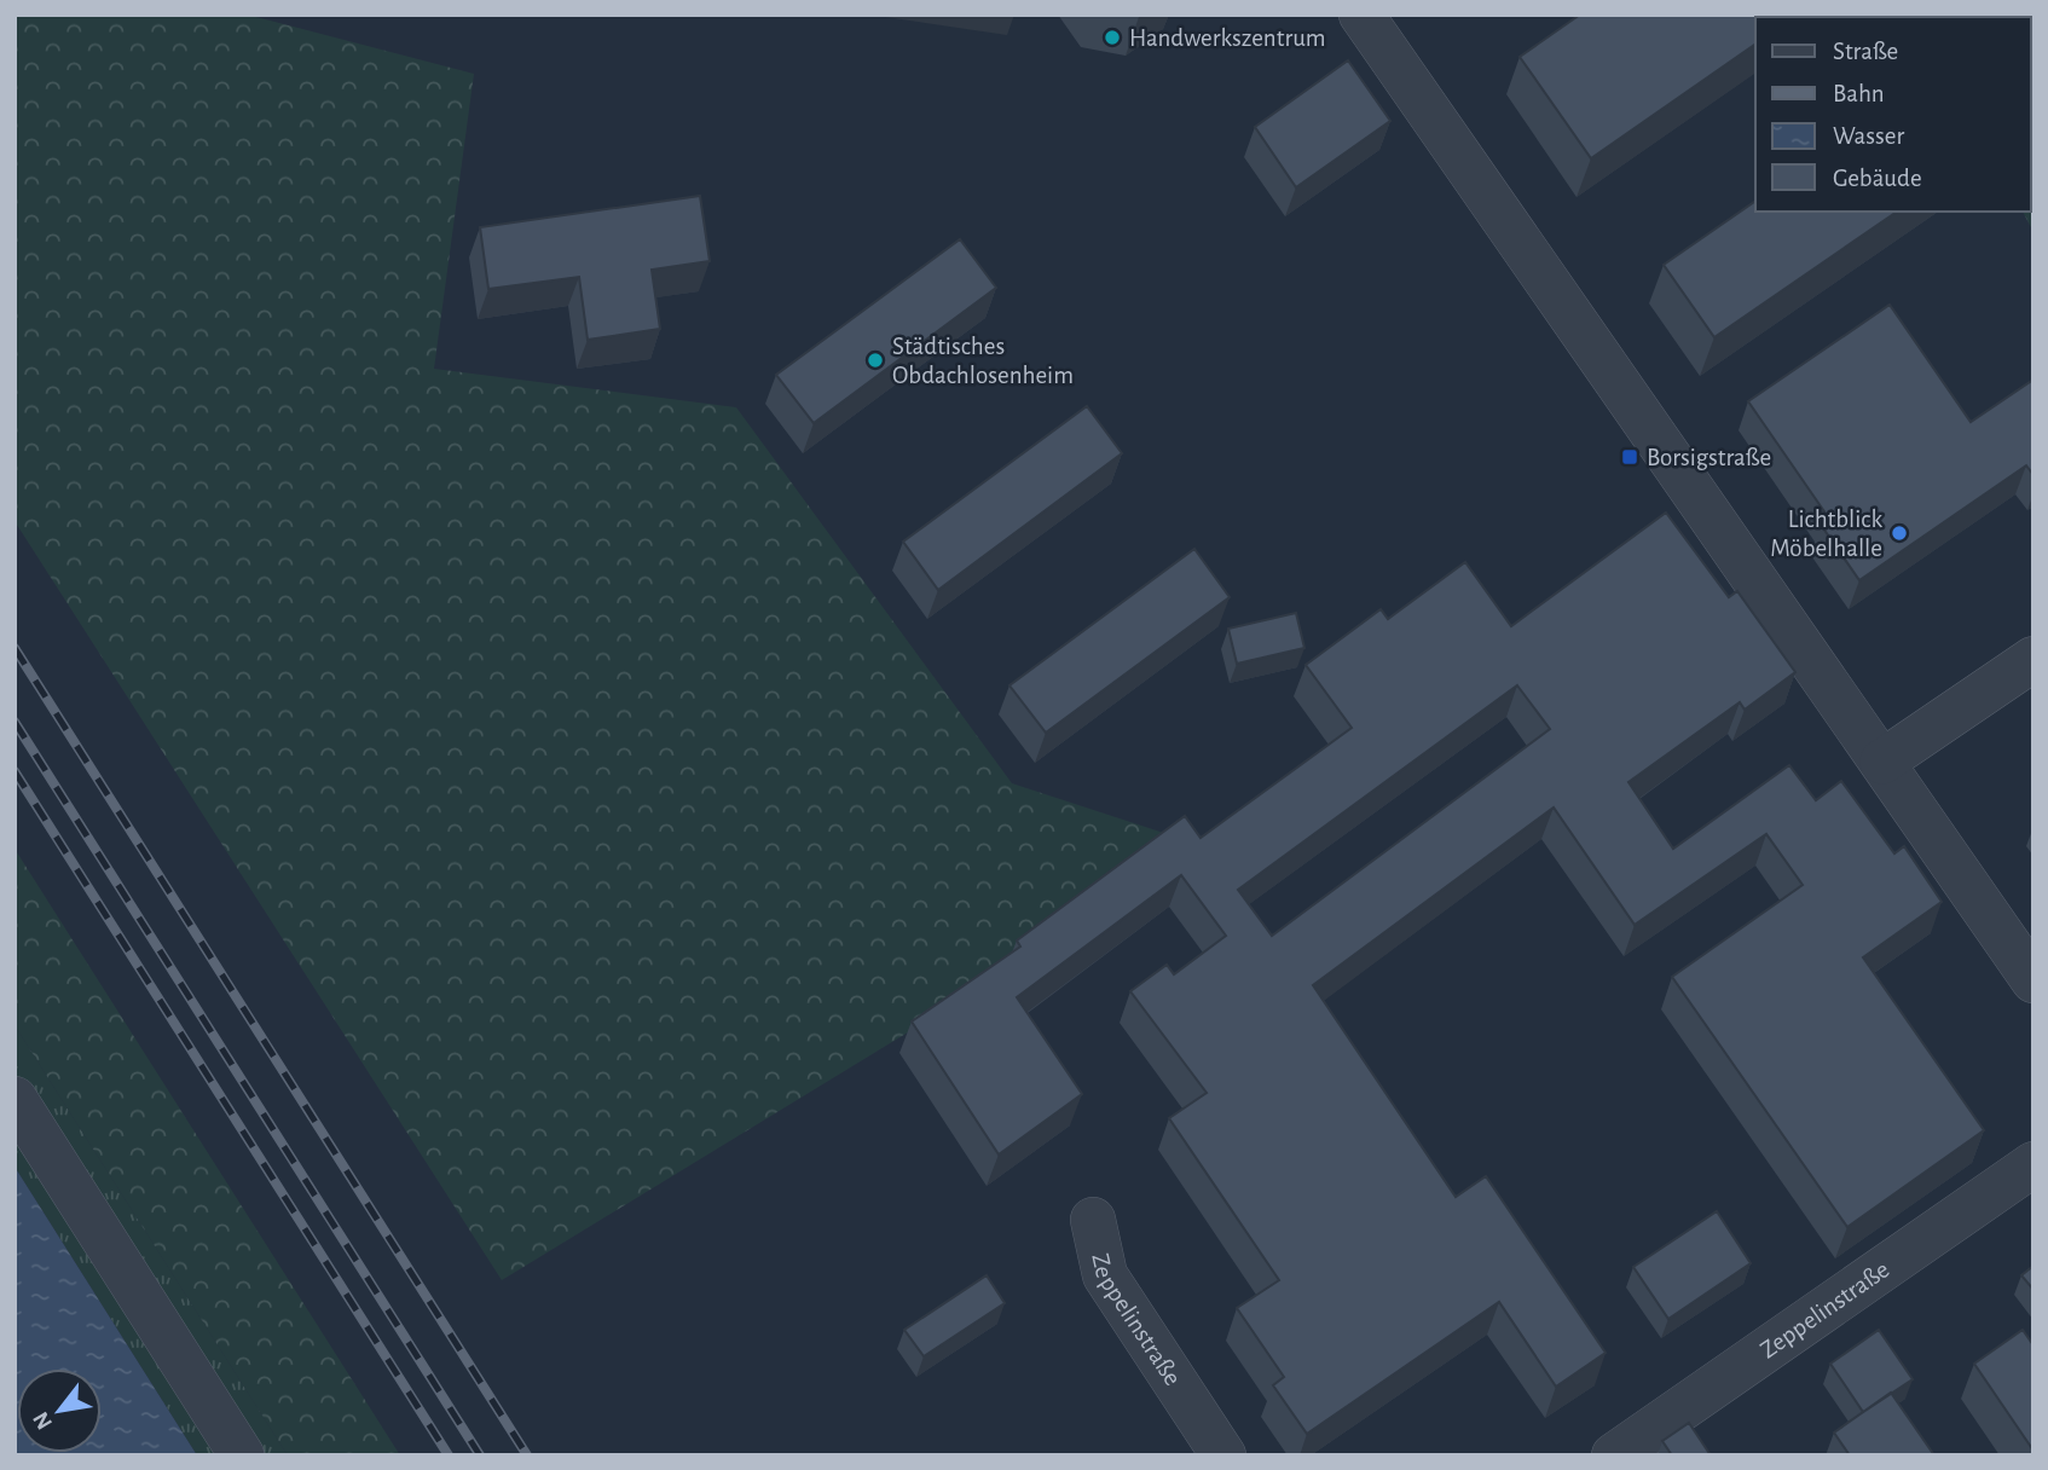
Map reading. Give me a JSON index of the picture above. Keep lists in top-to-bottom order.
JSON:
{
  "streets": {
    "street": ["Zeppelinstraße"]
  },
  "places": {
    "other": ["Handwerkszentrum", "Städtisches Obdachlosenheim", "Lichtblick Möbelhalle"],
    "transit": ["Borsigstraße"]
  },
  "legend": [
    "Straße",
    "Bahn",
    "Wasser",
    "Gebäude"
  ],
  "north": "bottom left"
}
